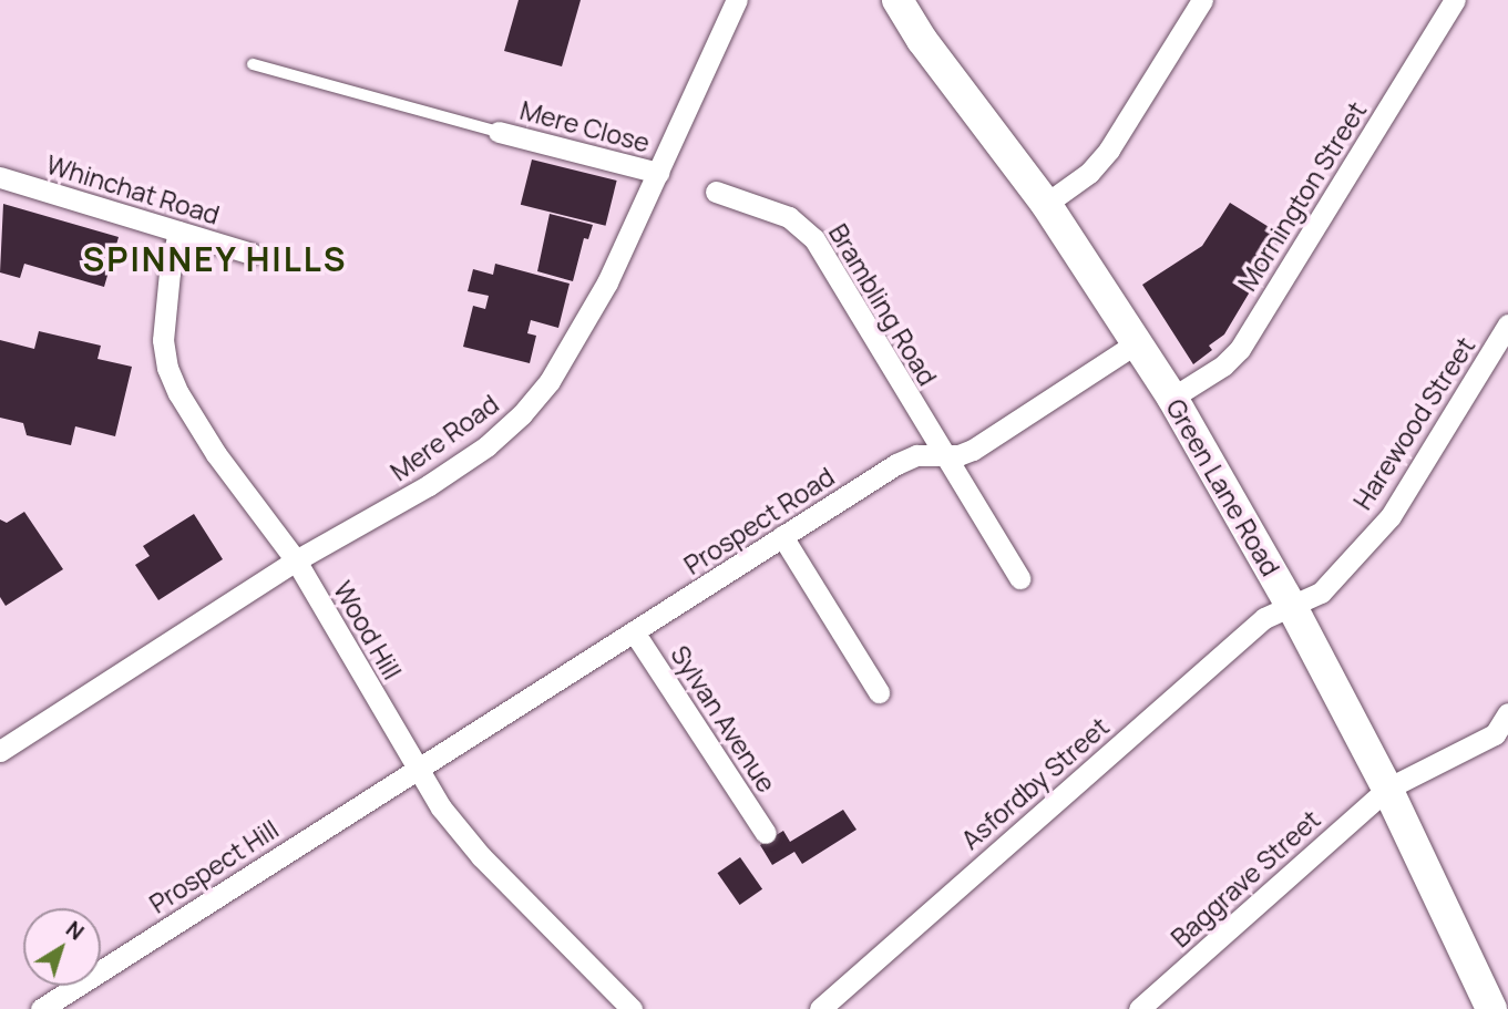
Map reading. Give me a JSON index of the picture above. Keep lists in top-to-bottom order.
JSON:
{
  "streets": {
    "street": [
      "Mere Close",
      "Whinchat Road",
      "Mornington Street",
      "Brambling Road",
      "Harewood Street",
      "Mere Road",
      "Green Lane Road",
      "Prospect Road",
      "Wood Hill",
      "Sylvan Avenue",
      "Asfordby Street",
      "Prospect Hill",
      "Baggrave Street"
    ]
  },
  "crossings": [
    ["Mere Close", "Mere Road"],
    ["Whinchat Road", "Wood Hill"],
    ["Mornington Street", "Green Lane Road"],
    ["Brambling Road", "Prospect Road"],
    ["Harewood Street", "Green Lane Road"],
    ["Harewood Street", "Asfordby Street"],
    ["Mere Road", "Wood Hill"],
    ["Green Lane Road", "Prospect Road"],
    ["Green Lane Road", "Asfordby Street"],
    ["Green Lane Road", "Baggrave Street"],
    ["Prospect Road", "Wood Hill"],
    ["Prospect Road", "Sylvan Avenue"],
    ["Prospect Road", "Prospect Hill"],
    ["Wood Hill", "Prospect Hill"]
  ],
  "districts": ["SPINNEY HILLS"],
  "north": "top right"
}
